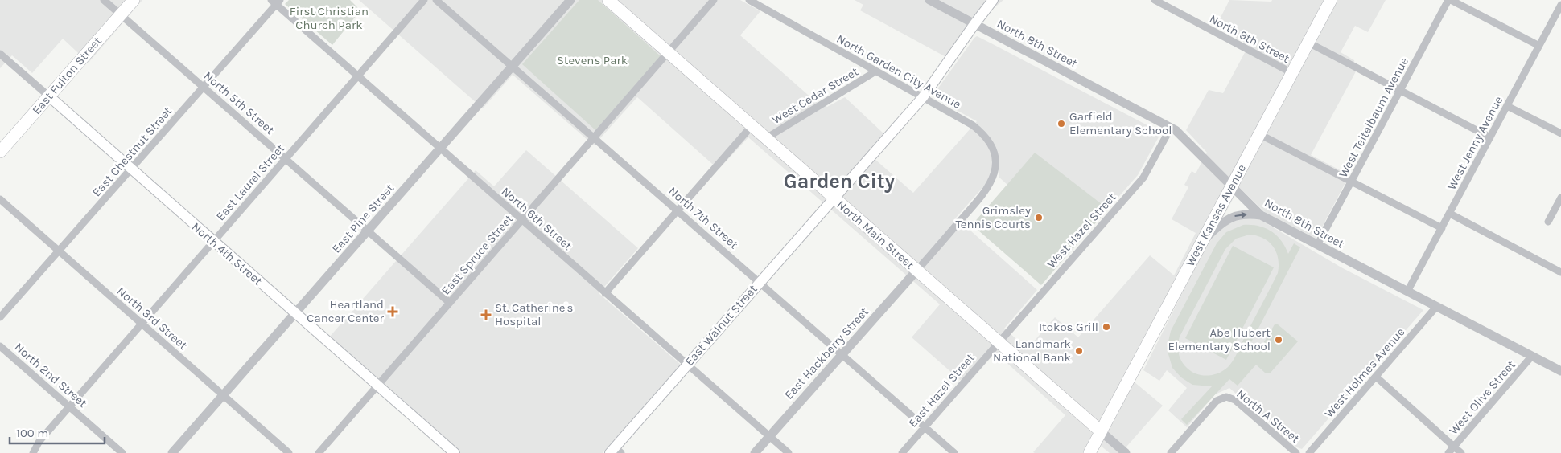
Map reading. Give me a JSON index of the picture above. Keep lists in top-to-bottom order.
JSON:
{
  "streets": {
    "main road": [
      "East Fulton Street",
      "West Kansas Avenue",
      "North Main Street",
      "North 4th Street",
      "East Walnut Street"
    ],
    "street": [
      "North 9th Street",
      "North 8th Street",
      "North Garden City Avenue",
      "West Cedar Street",
      "North 5th Street",
      "West Teitelbaum Avenue",
      "West Jenny Avenue",
      "East Chestnut Street",
      "East Laurel Street",
      "North 7th Street",
      "East Pine Street",
      "North 6th Street",
      "West Hazel Street",
      "East Spruce Street",
      "North 3rd Street",
      "East Hackberry Street",
      "West Holmes Avenue",
      "North 2nd Street",
      "East Hazel Street",
      "West Olive Street",
      "North A Street"
    ]
  },
  "crossings": [
    ["North 9th Street", "West Kansas Avenue"],
    ["North 8th Street", "West Teitelbaum Avenue"],
    ["North 8th Street", "West Jenny Avenue"],
    ["North 8th Street", "West Kansas Avenue"],
    ["North 8th Street", "West Hazel Street"],
    ["North 8th Street", "East Walnut Street"],
    ["North 8th Street", "West Holmes Avenue"],
    ["North 8th Street", "West Olive Street"],
    ["North Garden City Avenue", "West Cedar Street"],
    ["North Garden City Avenue", "North Main Street"],
    ["North Garden City Avenue", "East Walnut Street"],
    ["North Garden City Avenue", "East Hackberry Street"],
    ["East Fulton Street", "North 5th Street"],
    ["East Fulton Street", "North 4th Street"],
    ["West Cedar Street", "North Main Street"],
    ["North 5th Street", "East Chestnut Street"],
    ["North 5th Street", "East Laurel Street"],
    ["North 5th Street", "East Pine Street"],
    ["North 5th Street", "East Spruce Street"],
    ["East Chestnut Street", "North 6th Street"],
    ["East Chestnut Street", "North 4th Street"],
    ["East Chestnut Street", "North 3rd Street"],
    ["East Laurel Street", "North 6th Street"],
    ["East Laurel Street", "North 4th Street"],
    ["East Laurel Street", "North 3rd Street"],
    ["East Laurel Street", "North 2nd Street"],
    ["West Kansas Avenue", "North Main Street"],
    ["North 7th Street", "East Pine Street"],
    ["North 7th Street", "East Spruce Street"],
    ["North 7th Street", "East Walnut Street"],
    ["North 7th Street", "East Hackberry Street"],
    ["North 7th Street", "East Hazel Street"],
    ["East Pine Street", "North 6th Street"],
    ["East Pine Street", "North 4th Street"],
    ["East Pine Street", "North 3rd Street"],
    ["North 6th Street", "East Spruce Street"],
    ["North 6th Street", "East Walnut Street"],
    ["North 6th Street", "East Hackberry Street"],
    ["West Hazel Street", "North Main Street"],
    ["West Hazel Street", "East Hazel Street"],
    ["North Main Street", "East Spruce Street"],
    ["North Main Street", "East Walnut Street"],
    ["North Main Street", "East Hackberry Street"],
    ["North Main Street", "East Hazel Street"],
    ["North 4th Street", "East Spruce Street"]
  ],
  "districts": ["Garden City"],
  "parks": ["First Christian Church Park", "Stevens Park"],
  "places": {
    "other": [
      "Garfield Elementary School",
      "Grimsley Tennis Courts",
      "Itokos Grill",
      "Abe Hubert Elementary School",
      "Landmark National Bank"
    ],
    "health": ["Heartland Cancer Center", "St. Catherine's Hospital"]
  },
  "scale_bar": "100 m"
}
